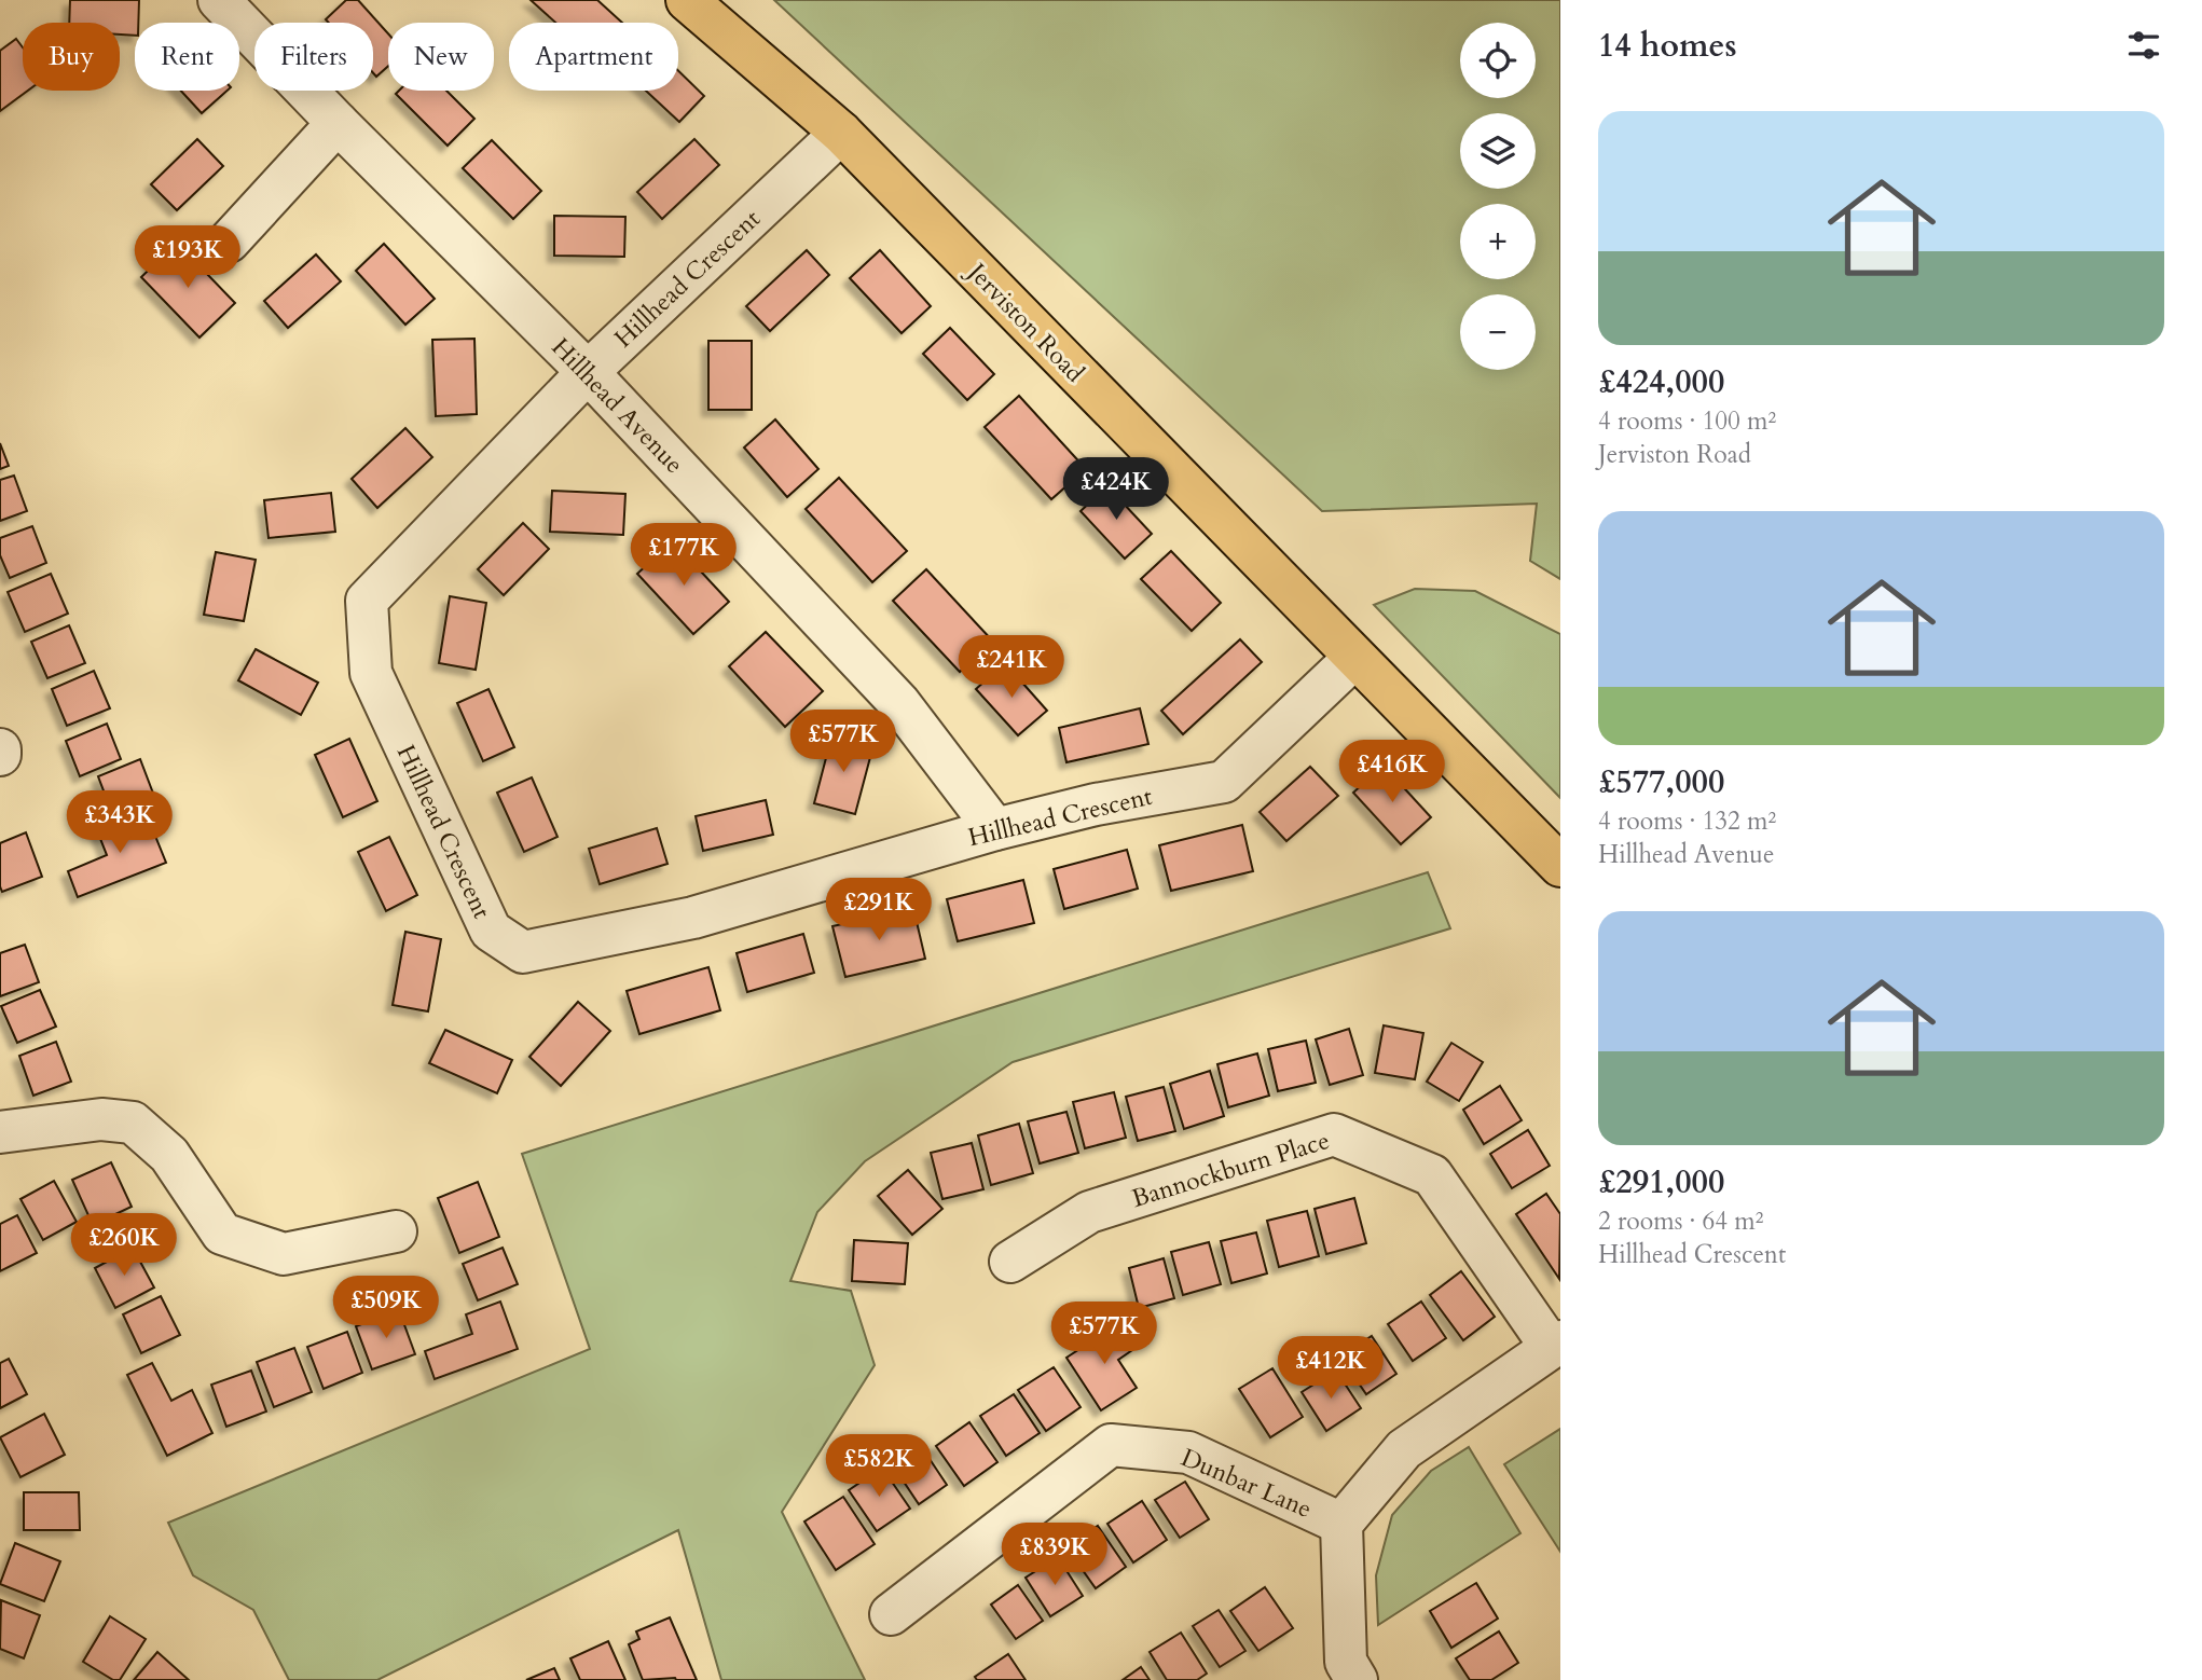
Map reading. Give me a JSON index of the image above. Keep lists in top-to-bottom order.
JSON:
{
  "streets": {
    "main road": ["Jerviston Road"],
    "street": [
      "Hillhead Crescent",
      "Hillhead Avenue",
      "Bannockburn Place",
      "Dunbar Lane"
    ]
  },
  "crossings": [
    ["Hillhead Crescent", "Jerviston Road"],
    ["Hillhead Crescent", "Hillhead Avenue"]
  ],
  "page": {
    "heading": "14 homes",
    "map_buttons": ["+", "−"],
    "chip": [
      "Buy",
      "Rent",
      "Filters",
      "New",
      "Apartment"
    ],
    "list": [
      {
        "name": "£424,000",
        "note": "4 rooms · 100 m² · Jerviston Road"
      },
      {
        "name": "£577,000",
        "note": "4 rooms · 132 m² · Hillhead Avenue"
      },
      {
        "name": "£291,000",
        "note": "2 rooms · 64 m² · Hillhead Crescent"
      }
    ],
    "price": [
      "£193K",
      "£424K",
      "£177K",
      "£241K",
      "£577K",
      "£416K",
      "£343K",
      "£291K",
      "£260K",
      "£509K",
      "£577K",
      "£412K",
      "£582K",
      "£839K"
    ]
  }
}
